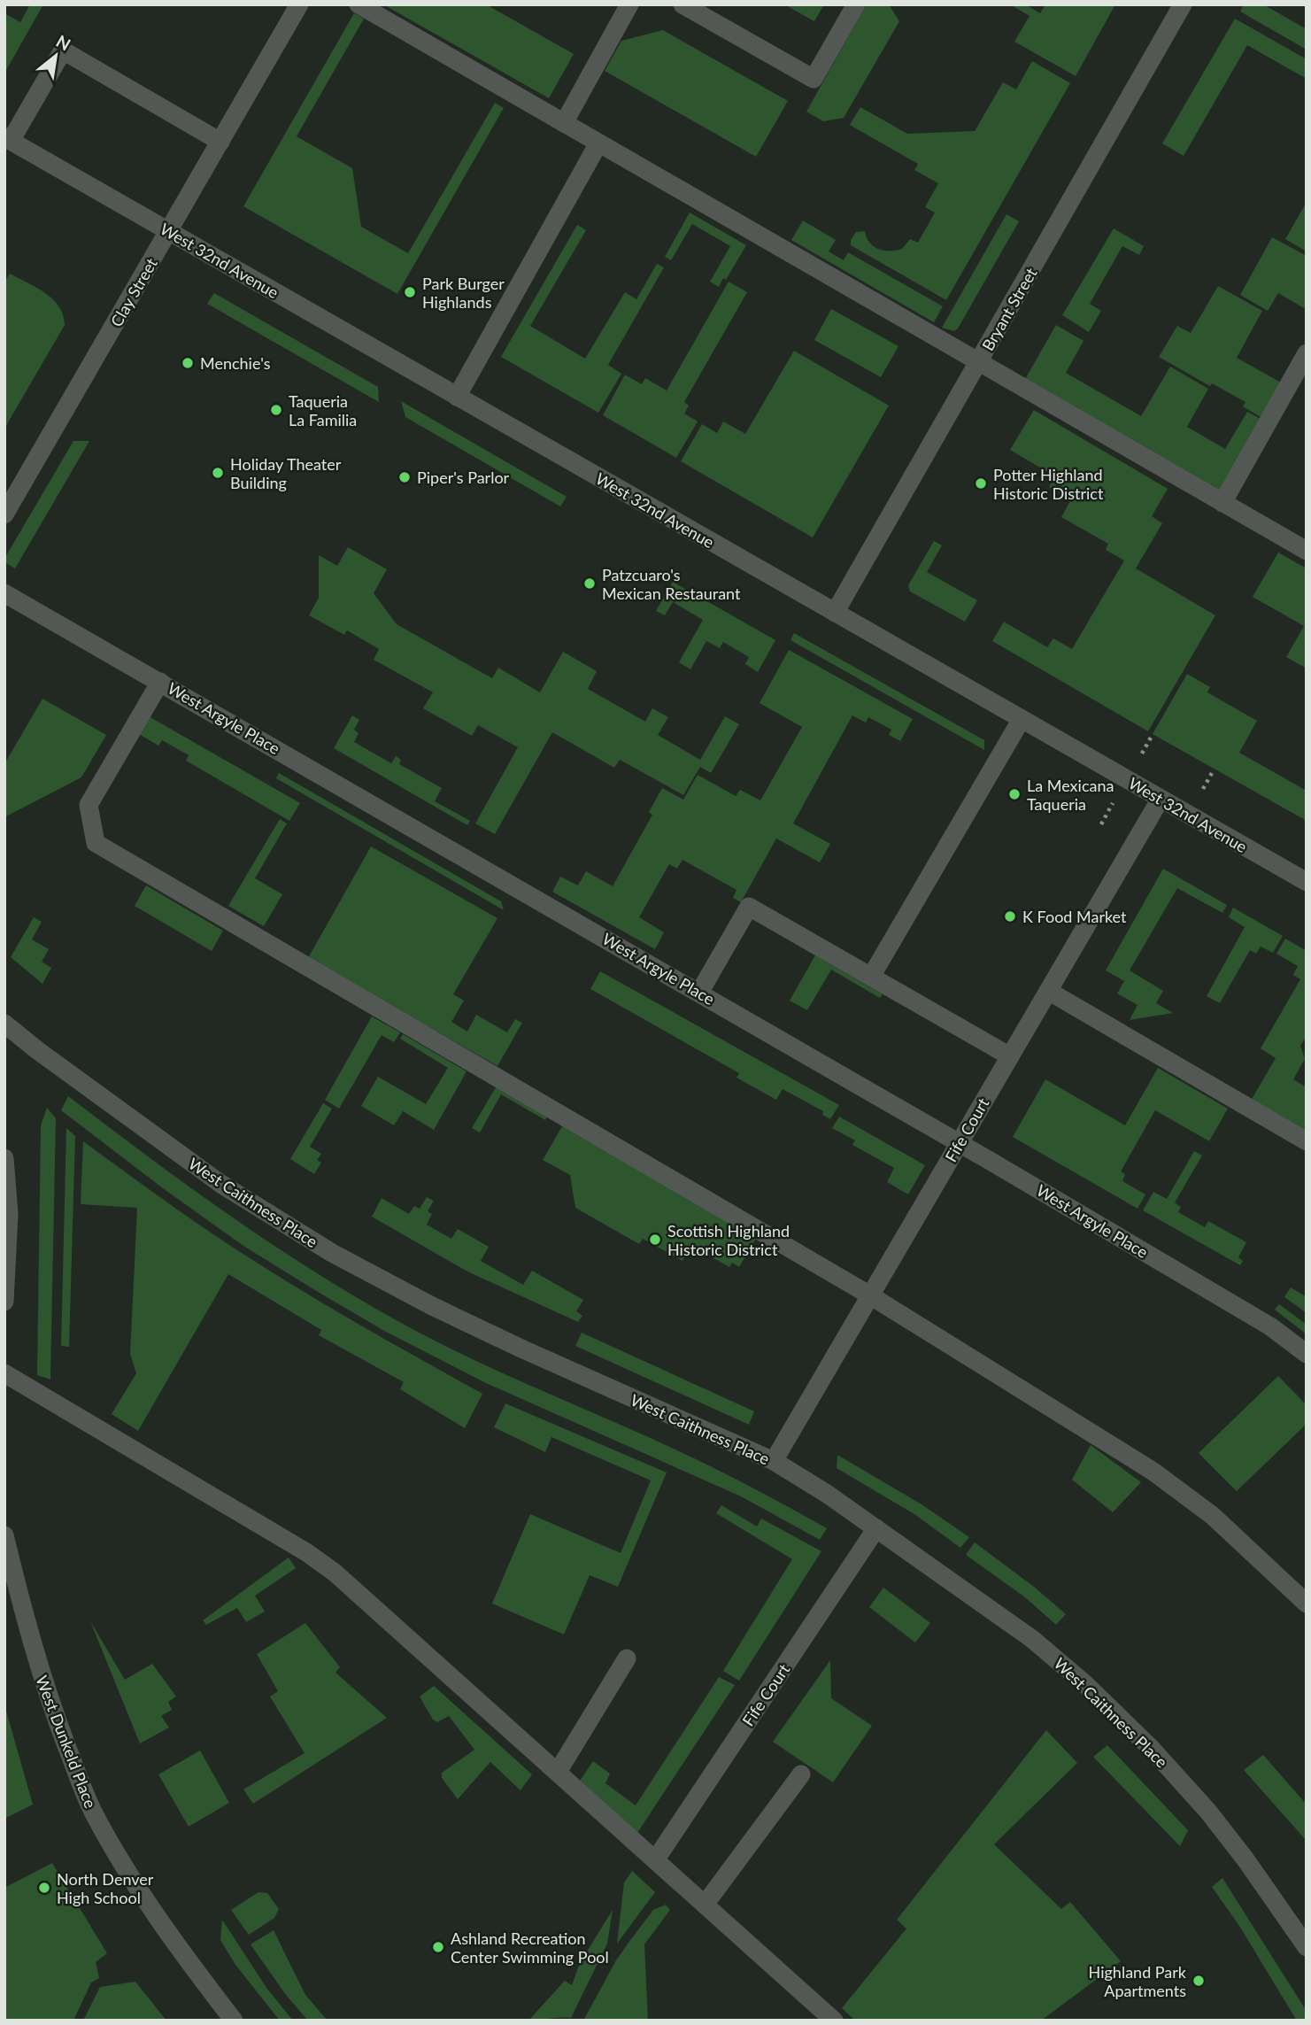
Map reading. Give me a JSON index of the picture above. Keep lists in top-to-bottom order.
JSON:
{
  "streets": {
    "street": [
      "West 32nd Avenue",
      "Clay Street",
      "Bryant Street",
      "West Argyle Place",
      "Fife Court",
      "West Caithness Place",
      "West Dunkeld Place"
    ]
  },
  "crossings": [
    ["West 32nd Avenue", "Clay Street"],
    ["West 32nd Avenue", "Bryant Street"],
    ["West 32nd Avenue", "Fife Court"],
    ["West Argyle Place", "Fife Court"],
    ["Fife Court", "West Caithness Place"]
  ],
  "places": [
    "Park Burger Highlands",
    "Menchie's",
    "Taqueria La Familia",
    "Holiday Theater Building",
    "Piper's Parlor",
    "Potter Highland Historic District",
    "Patzcuaro's Mexican Restaurant",
    "La Mexicana Taqueria",
    "K Food Market",
    "Scottish Highland Historic District",
    "North Denver High School",
    "Ashland Recreation Center Swimming Pool",
    "Highland Park Apartments"
  ],
  "north": "top right"
}
